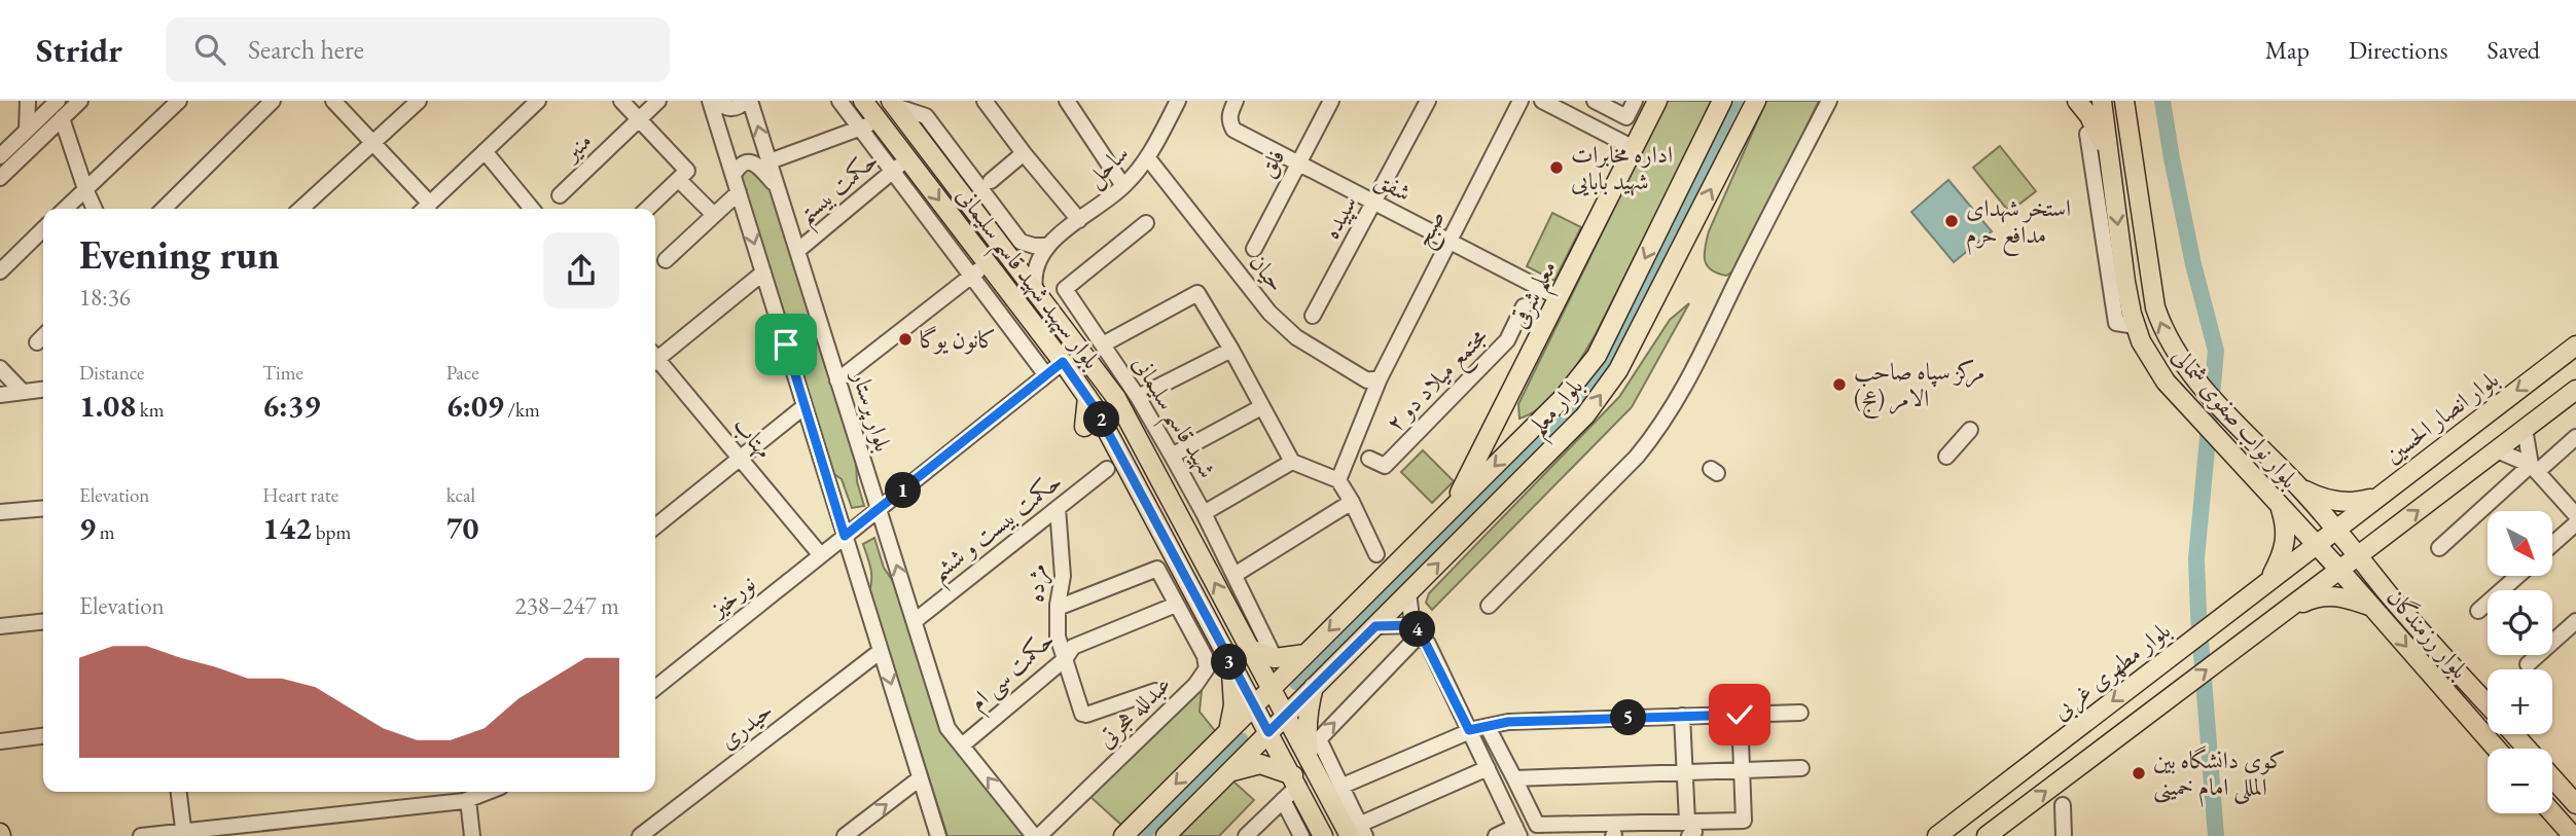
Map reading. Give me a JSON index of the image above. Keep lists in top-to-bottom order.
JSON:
{
  "streets": {
    "main road": [
      "بلوار سپهبد شهید قاسم سلیمانی",
      "معلم شرقی",
      "بلوار معلم",
      "بلوار انصار الحسین",
      "بلوار نواب صفوی شمالی",
      "بلوار رزمندگان",
      "بلوار مطهری غربی"
    ],
    "street": [
      "منیر",
      "فلق",
      "ساحل",
      "شفق",
      "حکمت بیستم",
      "سپیده",
      "صبح",
      "حیان",
      "مجتمع میلاد دو ۲",
      "بلوار پرستار",
      "شهید قاسم سلیمانی",
      "مهتاب",
      "حکمت بیست و ششم",
      "مژده",
      "نورخیز",
      "حکمت سی ام",
      "عبدلله هجرتی",
      "حیدری"
    ]
  },
  "crossings": [
    ["فلق", "شفق"],
    ["ساحل", "حیان"],
    ["شفق", "سپیده"],
    ["شفق", "صبح"],
    ["شفق", "معلم شرقی"],
    ["حکمت بیستم", "بلوار سپهبد شهید قاسم سلیمانی"],
    ["حکمت بیستم", "بلوار پرستار"],
    ["صبح", "حیان"],
    ["بلوار سپهبد شهید قاسم سلیمانی", "بلوار معلم"],
    ["بلوار سپهبد شهید قاسم سلیمانی", "نورخیز"],
    ["معلم شرقی", "بلوار معلم"],
    ["بلوار معلم", "شهید قاسم سلیمانی"],
    ["بلوار پرستار", "حکمت بیست و ششم"],
    ["بلوار پرستار", "نورخیز"],
    ["بلوار پرستار", "حکمت سی ام"],
    ["بلوار پرستار", "عبدلله هجرتی"],
    ["بلوار انصار الحسین", "بلوار نواب صفوی شمالی"],
    ["بلوار انصار الحسین", "بلوار مطهری غربی"],
    ["بلوار نواب صفوی شمالی", "بلوار رزمندگان"],
    ["بلوار نواب صفوی شمالی", "بلوار مطهری غربی"],
    ["مهتاب", "نورخیز"],
    ["حکمت بیست و ششم", "مژده"],
    ["مژده", "حکمت سی ام"],
    ["مژده", "عبدلله هجرتی"],
    ["حکمت سی ام", "عبدلله هجرتی"]
  ],
  "places": [
    "اداره مخابرات شهید بابایی",
    "استخر شهدای مدافع حرم",
    "کانون یوگا",
    "مرکز سپاه صاحب الامر (عج)",
    "کوی دانشگاه بین المللی امام خمینی"
  ],
  "north": "bottom right",
  "page": {
    "header": "Stridr",
    "search": "Search here",
    "nav": ["Map", "Directions", "Saved"],
    "heading": ["Evening run", "18:36"],
    "stats": [
      ["Distance", "1.08 km"],
      ["Time", "6:39"],
      ["Pace", "6:09 /km"],
      ["Elevation", "9 m"],
      ["Heart rate", "142 bpm"],
      ["kcal", "70"]
    ],
    "pins": [
      "2",
      "1",
      "4",
      "3",
      "5"
    ],
    "map_buttons": ["+", "−"],
    "chart": ["Elevation", "238–247 m"]
  }
}
